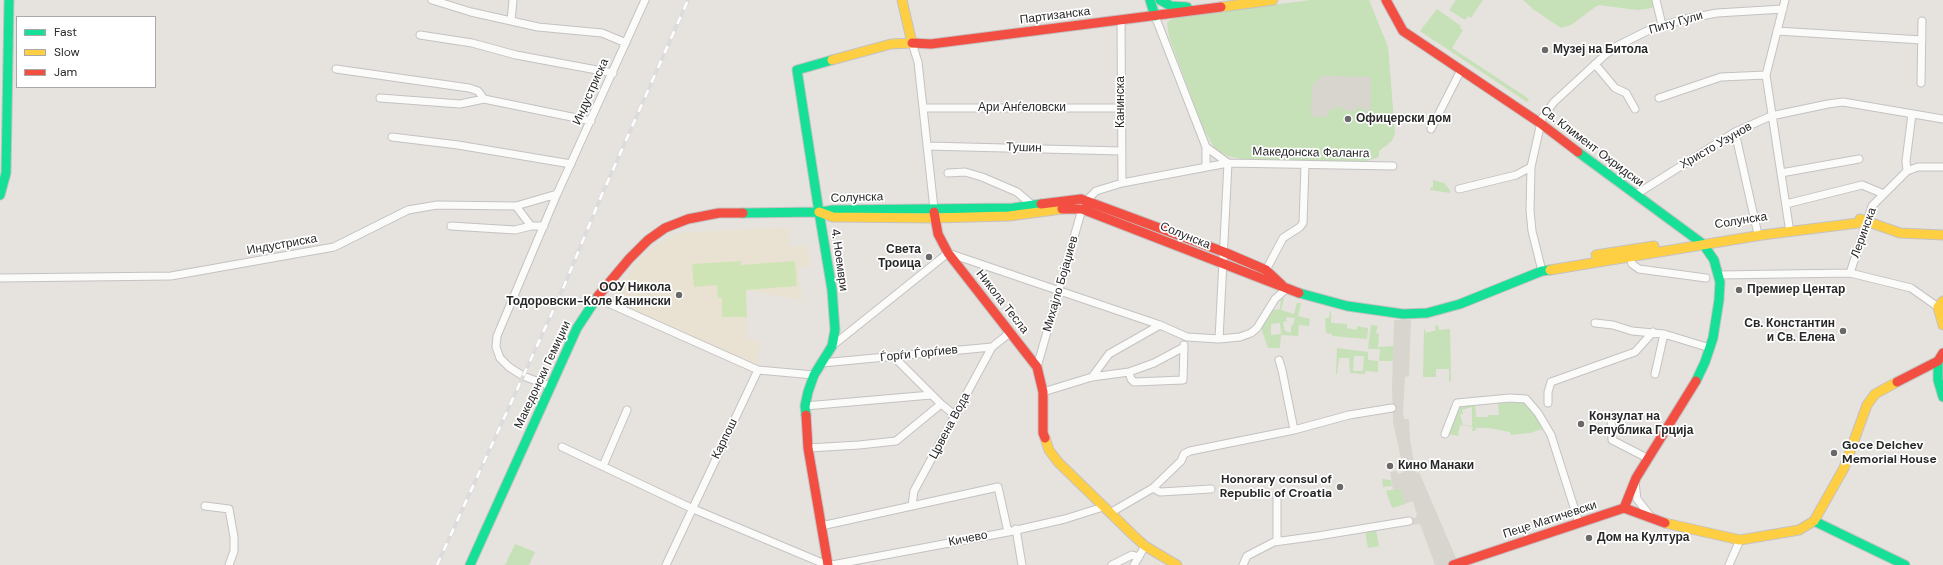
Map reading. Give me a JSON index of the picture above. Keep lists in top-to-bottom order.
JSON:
{
  "streets": {
    "street": [
      "Партизанска",
      "Питу Гули",
      "Индустриска",
      "Канинска",
      "Ари Анѓеловски",
      "Христо Узунов",
      "Св. Климент Охридски",
      "Тушин",
      "Македонска Фаланга",
      "Солунска",
      "Леринска",
      "4. Ноември",
      "Михајло Бојаџиев",
      "Никола Тесла",
      "Ѓорѓи Ѓорѓиев",
      "Македонски Гемиџии",
      "Црвена Вода",
      "Карпош",
      "Пеце Матичевски",
      "Кичево"
    ]
  },
  "crossings": [
    ["Партизанска", "Канинска"],
    ["Партизанска", "4. Ноември"],
    ["Партизанска", "Никола Тесла"],
    ["Питу Гули", "Св. Климент Охридски"],
    ["Питу Гули", "Солунска"],
    ["Индустриска", "Македонски Гемиџии"],
    ["Канинска", "Ари Анѓеловски"],
    ["Канинска", "Тушин"],
    ["Канинска", "Македонска Фаланга"],
    ["Ари Анѓеловски", "Никола Тесла"],
    ["Христо Узунов", "Св. Климент Охридски"],
    ["Св. Климент Охридски", "Солунска"],
    ["Св. Климент Охридски", "Пеце Матичевски"],
    ["Тушин", "Никола Тесла"],
    ["Македонска Фаланга", "Солунска"],
    ["Македонска Фаланга", "Михајло Бојаџиев"],
    ["Солунска", "Леринска"],
    ["Солунска", "4. Ноември"],
    ["Солунска", "Михајло Бојаџиев"],
    ["Солунска", "Никола Тесла"],
    ["Солунска", "Македонски Гемиџии"],
    ["4. Ноември", "Никола Тесла"],
    ["4. Ноември", "Ѓорѓи Ѓорѓиев"],
    ["4. Ноември", "Македонски Гемиџии"],
    ["Михајло Бојаџиев", "Никола Тесла"],
    ["Никола Тесла", "Кичево"],
    ["Ѓорѓи Ѓорѓиев", "Црвена Вода"]
  ],
  "places": [
    "Музеј на Битола",
    "Офицерски дом",
    "Света Троица",
    "Премиер Центар",
    "ООУ Никола Тодоровски-Коле Канински",
    "Св. Константин и Св. Елена",
    "Конзулат на Република Грција",
    "Goce Delchev Memorial House",
    "Кино Манаки",
    "Honorary consul of Republic of Croatia",
    "Дом на Култура"
  ],
  "legend": ["Fast", "Slow", "Jam"]
}
